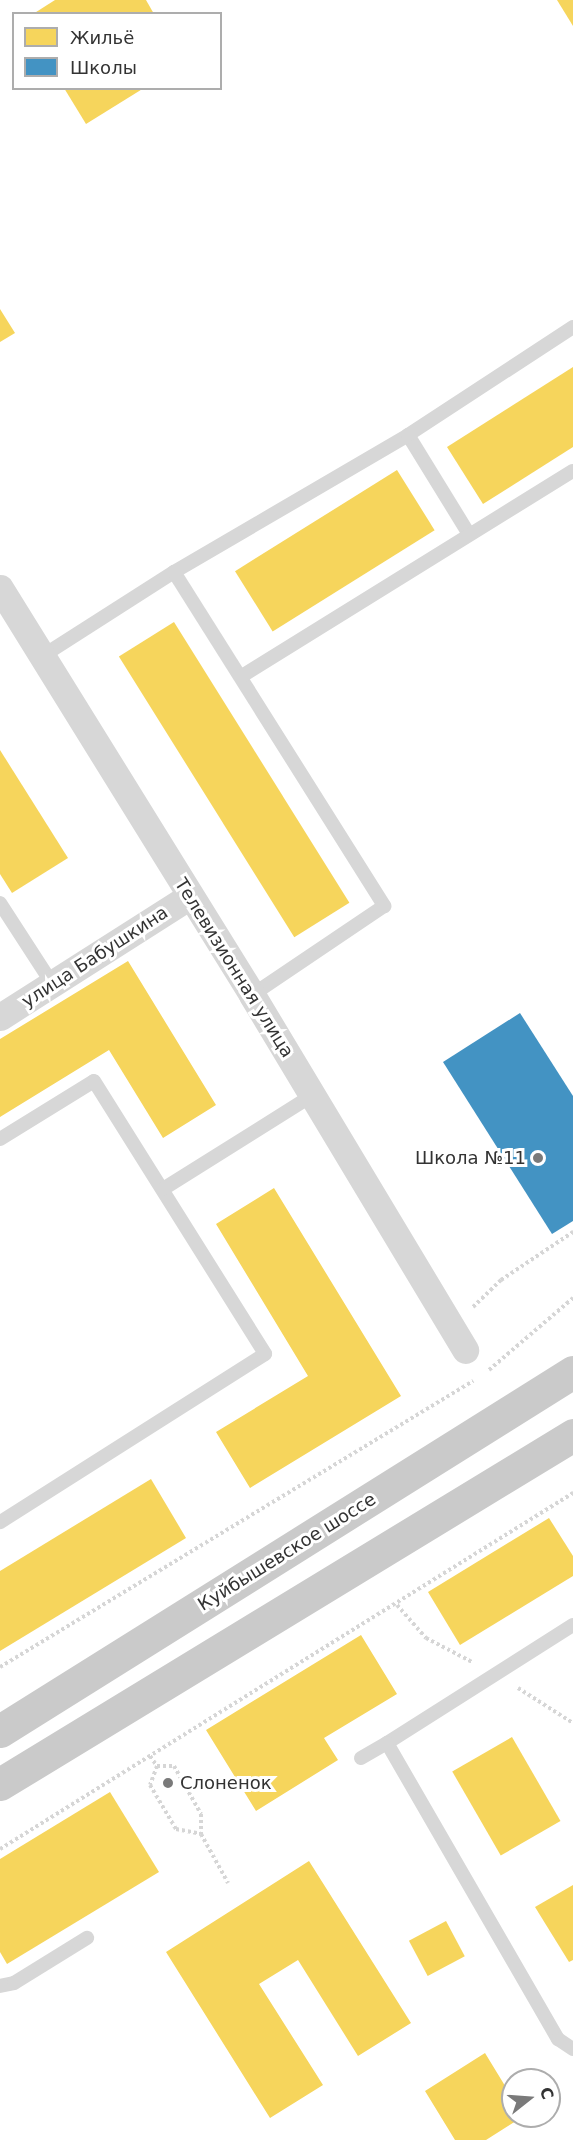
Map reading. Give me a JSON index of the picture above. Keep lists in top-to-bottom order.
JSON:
{
  "streets": {
    "main road": ["Куйбышевское шоссе"],
    "street": ["улица Бабушкина", "Телевизионная улица"]
  },
  "crossings": [
    ["улица Бабушкина", "Телевизионная улица"]
  ],
  "places": ["Школа №11", "Слоненок"],
  "legend": ["Жильё", "Школы"],
  "north": "right"
}
